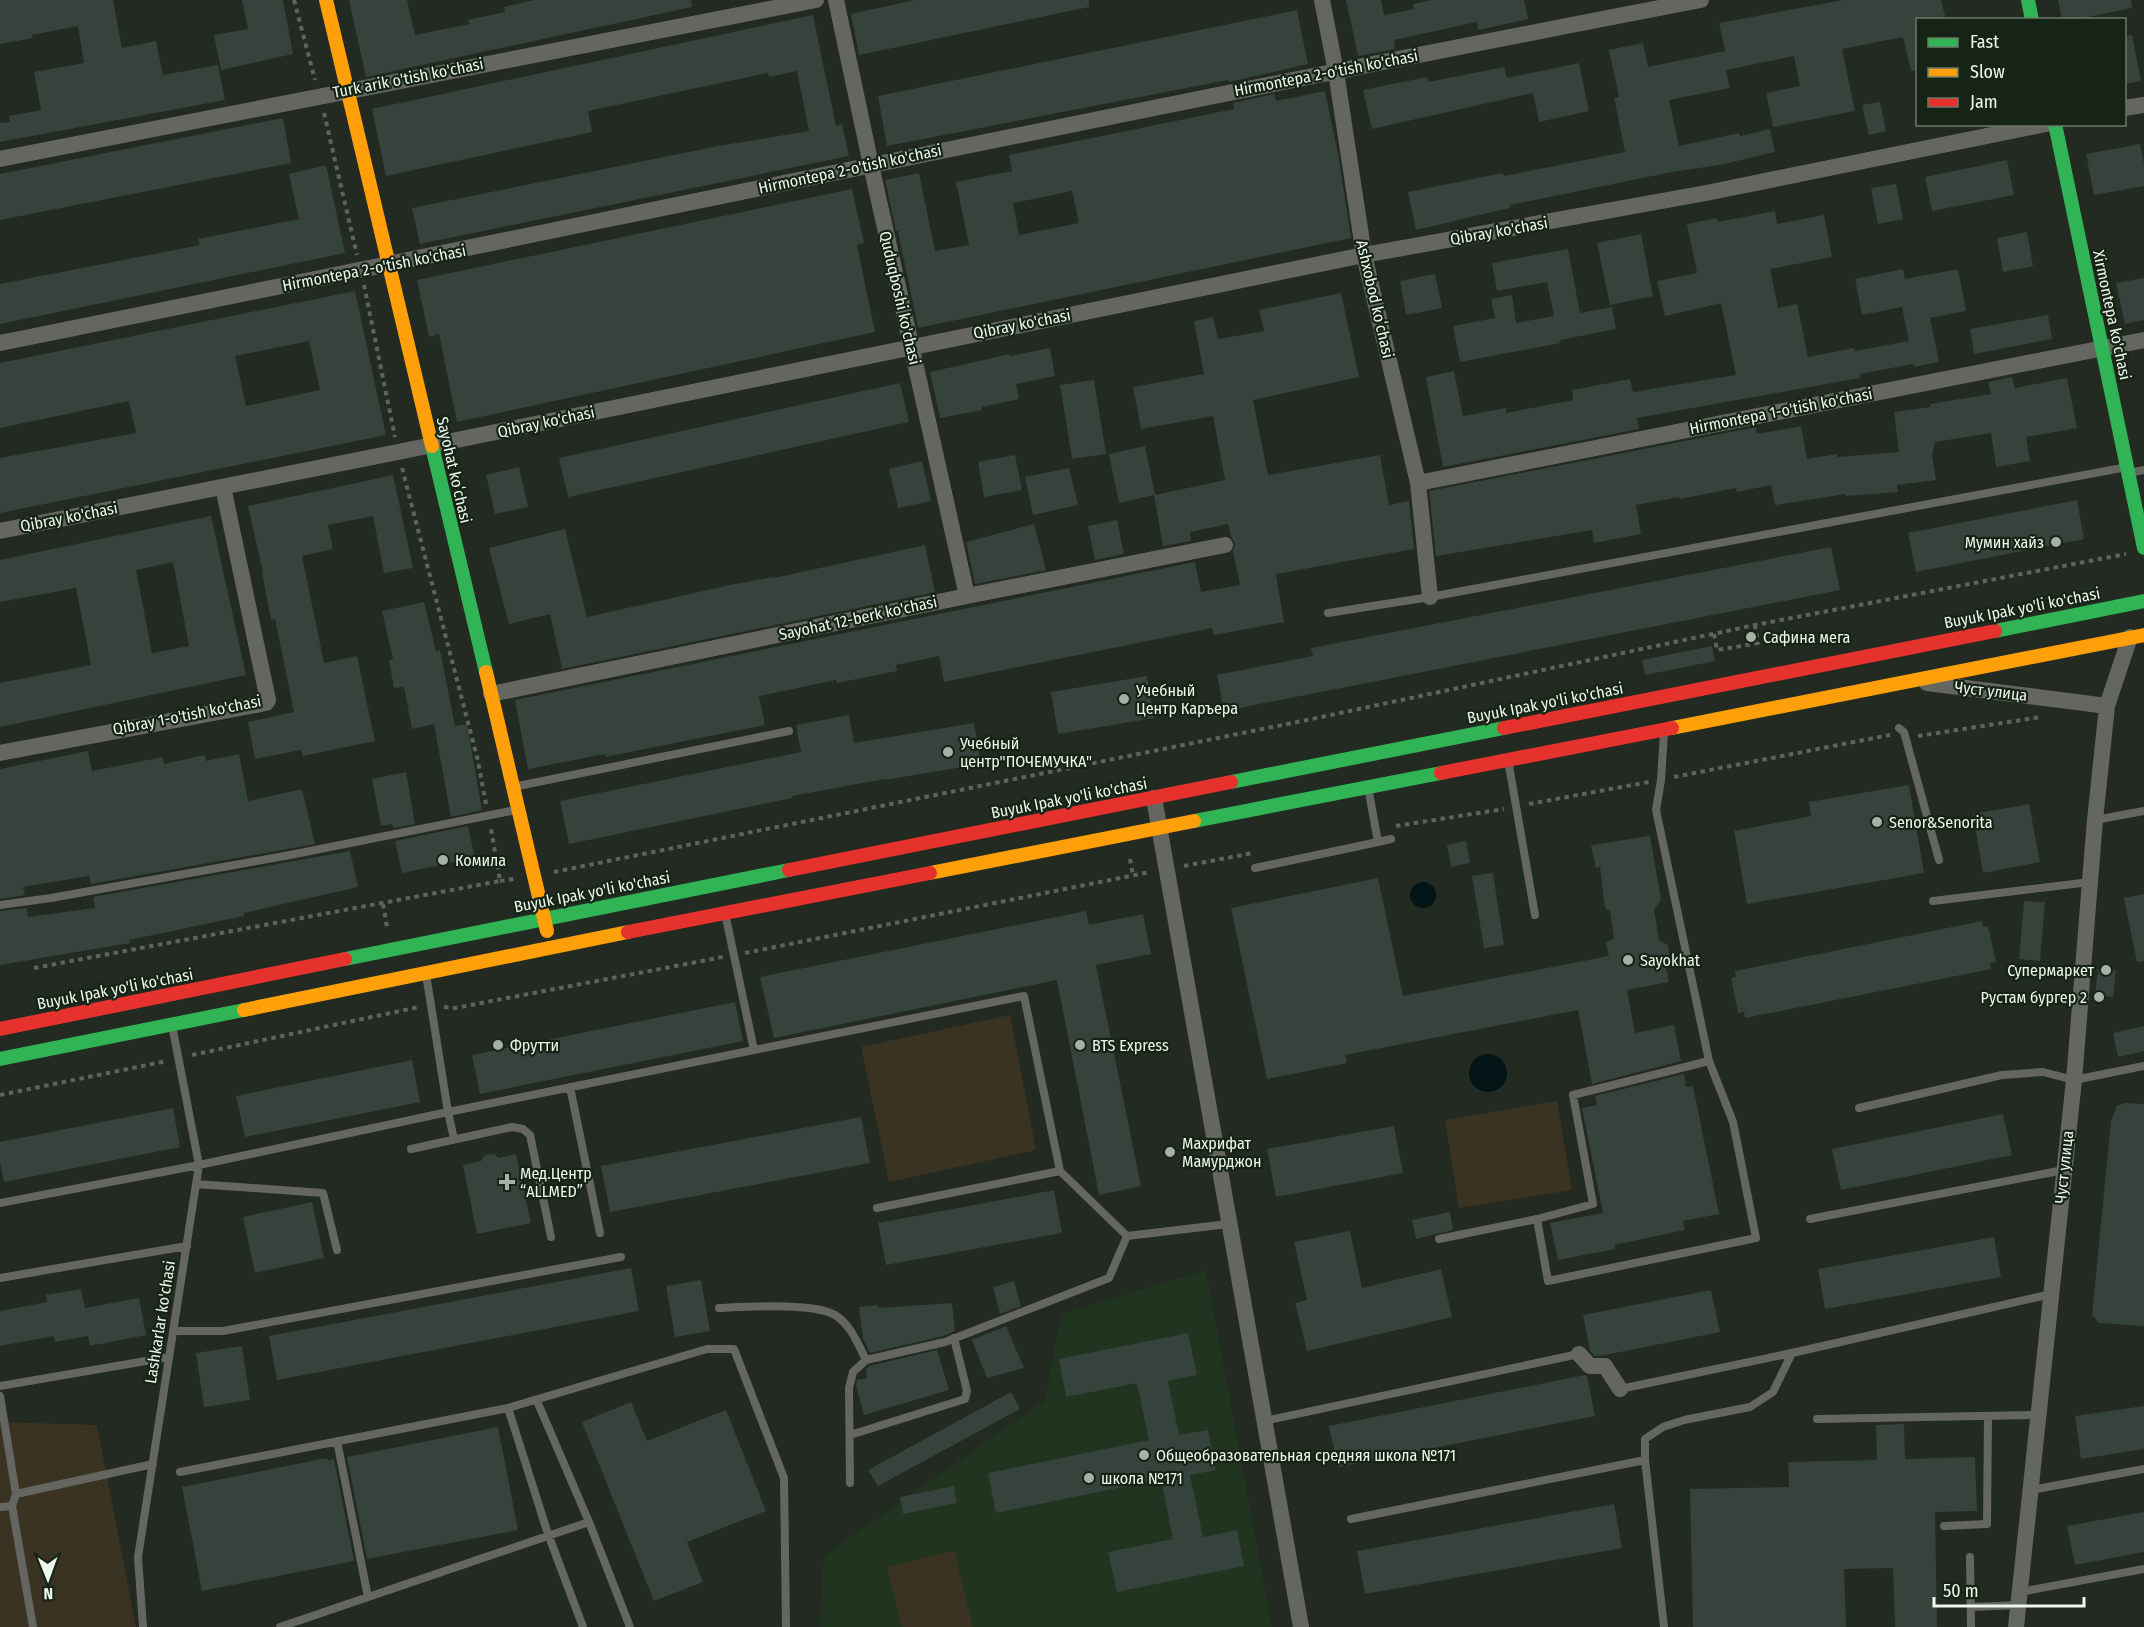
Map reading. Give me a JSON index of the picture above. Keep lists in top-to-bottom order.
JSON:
{
  "streets": {
    "main road": ["Xirmontepa ko'chasi", "Sayohat koʻchasi", "Buyuk Ipak yo'li ko'chasi"],
    "street": [
      "Hirmontepa 2-o'tish ko'chasi",
      "Turk arik o'tish ko'chasi",
      "Qibray ko'chasi",
      "Quduqboshi ko'chasi",
      "Ashxobod koʻchasi",
      "Hirmontepa 1-o'tish ko'chasi",
      "Sayohat 12-berk ko'chasi",
      "Чуст улица",
      "Qibray 1-o'tish ko'chasi"
    ],
    "lane": ["Lashkarlar ko'chasi"]
  },
  "crossings": [
    ["Hirmontepa 2-o'tish ko'chasi", "Quduqboshi ko'chasi"],
    ["Hirmontepa 2-o'tish ko'chasi", "Ashxobod koʻchasi"],
    ["Hirmontepa 2-o'tish ko'chasi", "Sayohat koʻchasi"],
    ["Turk arik o'tish ko'chasi", "Sayohat koʻchasi"],
    ["Qibray ko'chasi", "Quduqboshi ko'chasi"],
    ["Qibray ko'chasi", "Ashxobod koʻchasi"],
    ["Qibray ko'chasi", "Sayohat koʻchasi"],
    ["Qibray ko'chasi", "Qibray 1-o'tish ko'chasi"],
    ["Quduqboshi ko'chasi", "Sayohat 12-berk ko'chasi"],
    ["Ashxobod koʻchasi", "Hirmontepa 1-o'tish ko'chasi"],
    ["Xirmontepa ko'chasi", "Hirmontepa 1-o'tish ko'chasi"],
    ["Sayohat koʻchasi", "Buyuk Ipak yo'li ko'chasi"],
    ["Sayohat koʻchasi", "Sayohat 12-berk ko'chasi"]
  ],
  "places": {
    "other": [
      "Мумин хайз",
      "Сафина мега",
      "Учебный Центр Каръера",
      "Учебный центр\"ПОЧЕМУЧКА\"",
      "Senor&Senorita",
      "Комила",
      "Sayokhat",
      "Супермаркет",
      "Рустам бургер 2",
      "Фрутти",
      "BTS Express",
      "Махрифат Мамурджон",
      "Общеобразовательная средняя школа №171",
      "школа №171"
    ],
    "health": ["Мед.Центр “ALLMED”"]
  },
  "legend": ["Fast", "Slow", "Jam"],
  "scale_bar": "50 m",
  "north": "bottom"
}
